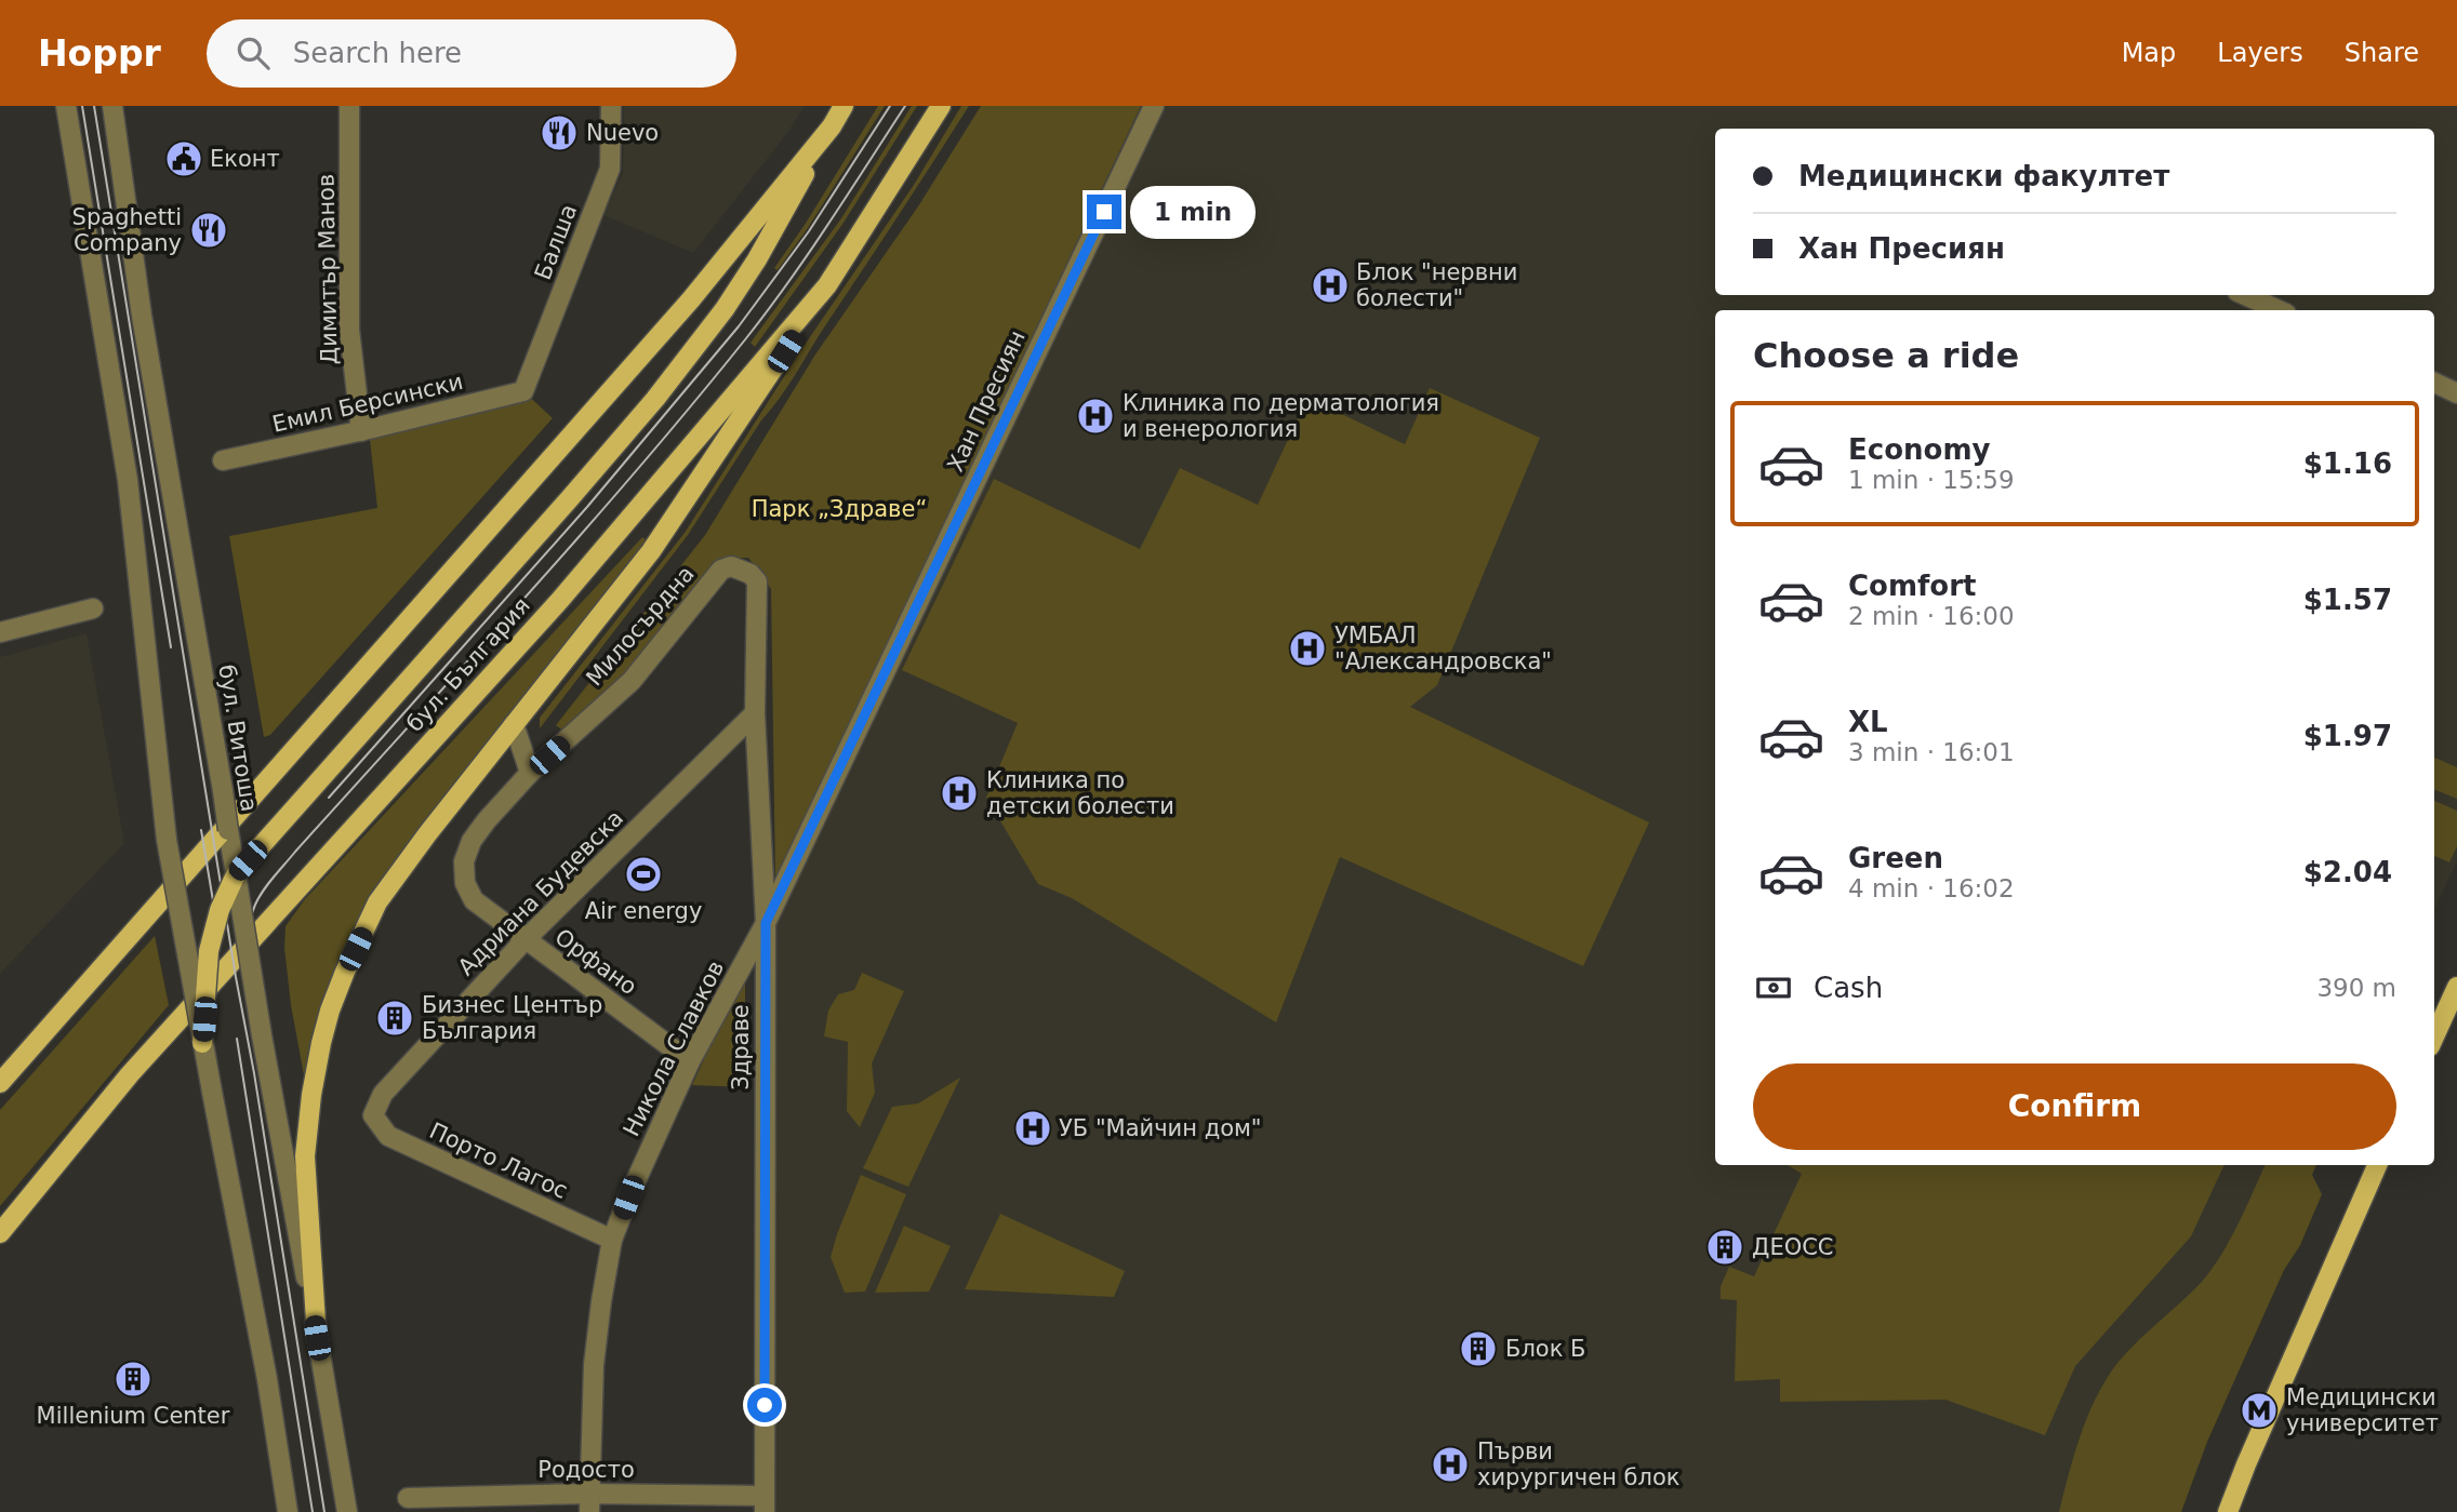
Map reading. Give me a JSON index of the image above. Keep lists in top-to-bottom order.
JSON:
{
  "streets": {
    "main road": ["бул. България"],
    "street": [
      "Балша",
      "Димитър Манов",
      "Хан Пресиян",
      "Емил Берсински",
      "Милосърдна",
      "бул. Витоша",
      "Адриана Будевска",
      "Орфано",
      "Здраве",
      "Никола Славков",
      "Порто Лагос",
      "Родосто"
    ]
  },
  "crossings": [
    ["Балша", "Емил Берсински"],
    ["Димитър Манов", "Емил Берсински"],
    ["Хан Пресиян", "Здраве"],
    ["Хан Пресиян", "Никола Славков"],
    ["Милосърдна", "Орфано"],
    ["Милосърдна", "Здраве"],
    ["Адриана Будевска", "Орфано"],
    ["Адриана Будевска", "Здраве"],
    ["Адриана Будевска", "Порто Лагос"],
    ["Орфано", "Никола Славков"],
    ["Здраве", "Никола Славков"],
    ["Здраве", "Родосто"],
    ["Никола Славков", "Порто Лагос"],
    ["Никола Славков", "Родосто"]
  ],
  "parks": ["Парк „Здраве“"],
  "places": {
    "restaurant": ["Nuevo", "Spaghetti Company"],
    "public building": ["Еконт"],
    "hospital": [
      "Блок \"нервни болести\"",
      "Клиника по дерматология и венерология",
      "УМБАЛ \"Александровска\"",
      "Клиника по детски болести",
      "УБ \"Майчин дом\"",
      "Първи хирургичен блок"
    ],
    "sports": ["Air energy"],
    "building": [
      "Бизнес Център България",
      "ДЕОСС",
      "Блок Б",
      "Millenium Center"
    ],
    "metro station": ["Медицински университет"]
  },
  "page": {
    "header": "Hoppr",
    "search": "Search here",
    "nav": ["Map", "Layers", "Share"],
    "banner": ["Медицински факултет", "Хан Пресиян"],
    "bubble": "1 min",
    "heading": "Choose a ride",
    "list": [
      {
        "name": "Economy",
        "note": "1 min · 15:59",
        "value": "$1.16"
      },
      {
        "name": "Comfort",
        "note": "2 min · 16:00",
        "value": "$1.57"
      },
      {
        "name": "XL",
        "note": "3 min · 16:01",
        "value": "$1.97"
      },
      {
        "name": "Green",
        "note": "4 min · 16:02",
        "value": "$2.04"
      }
    ],
    "pay": ["Cash", "390 m"],
    "buttons": "Confirm"
  }
}
